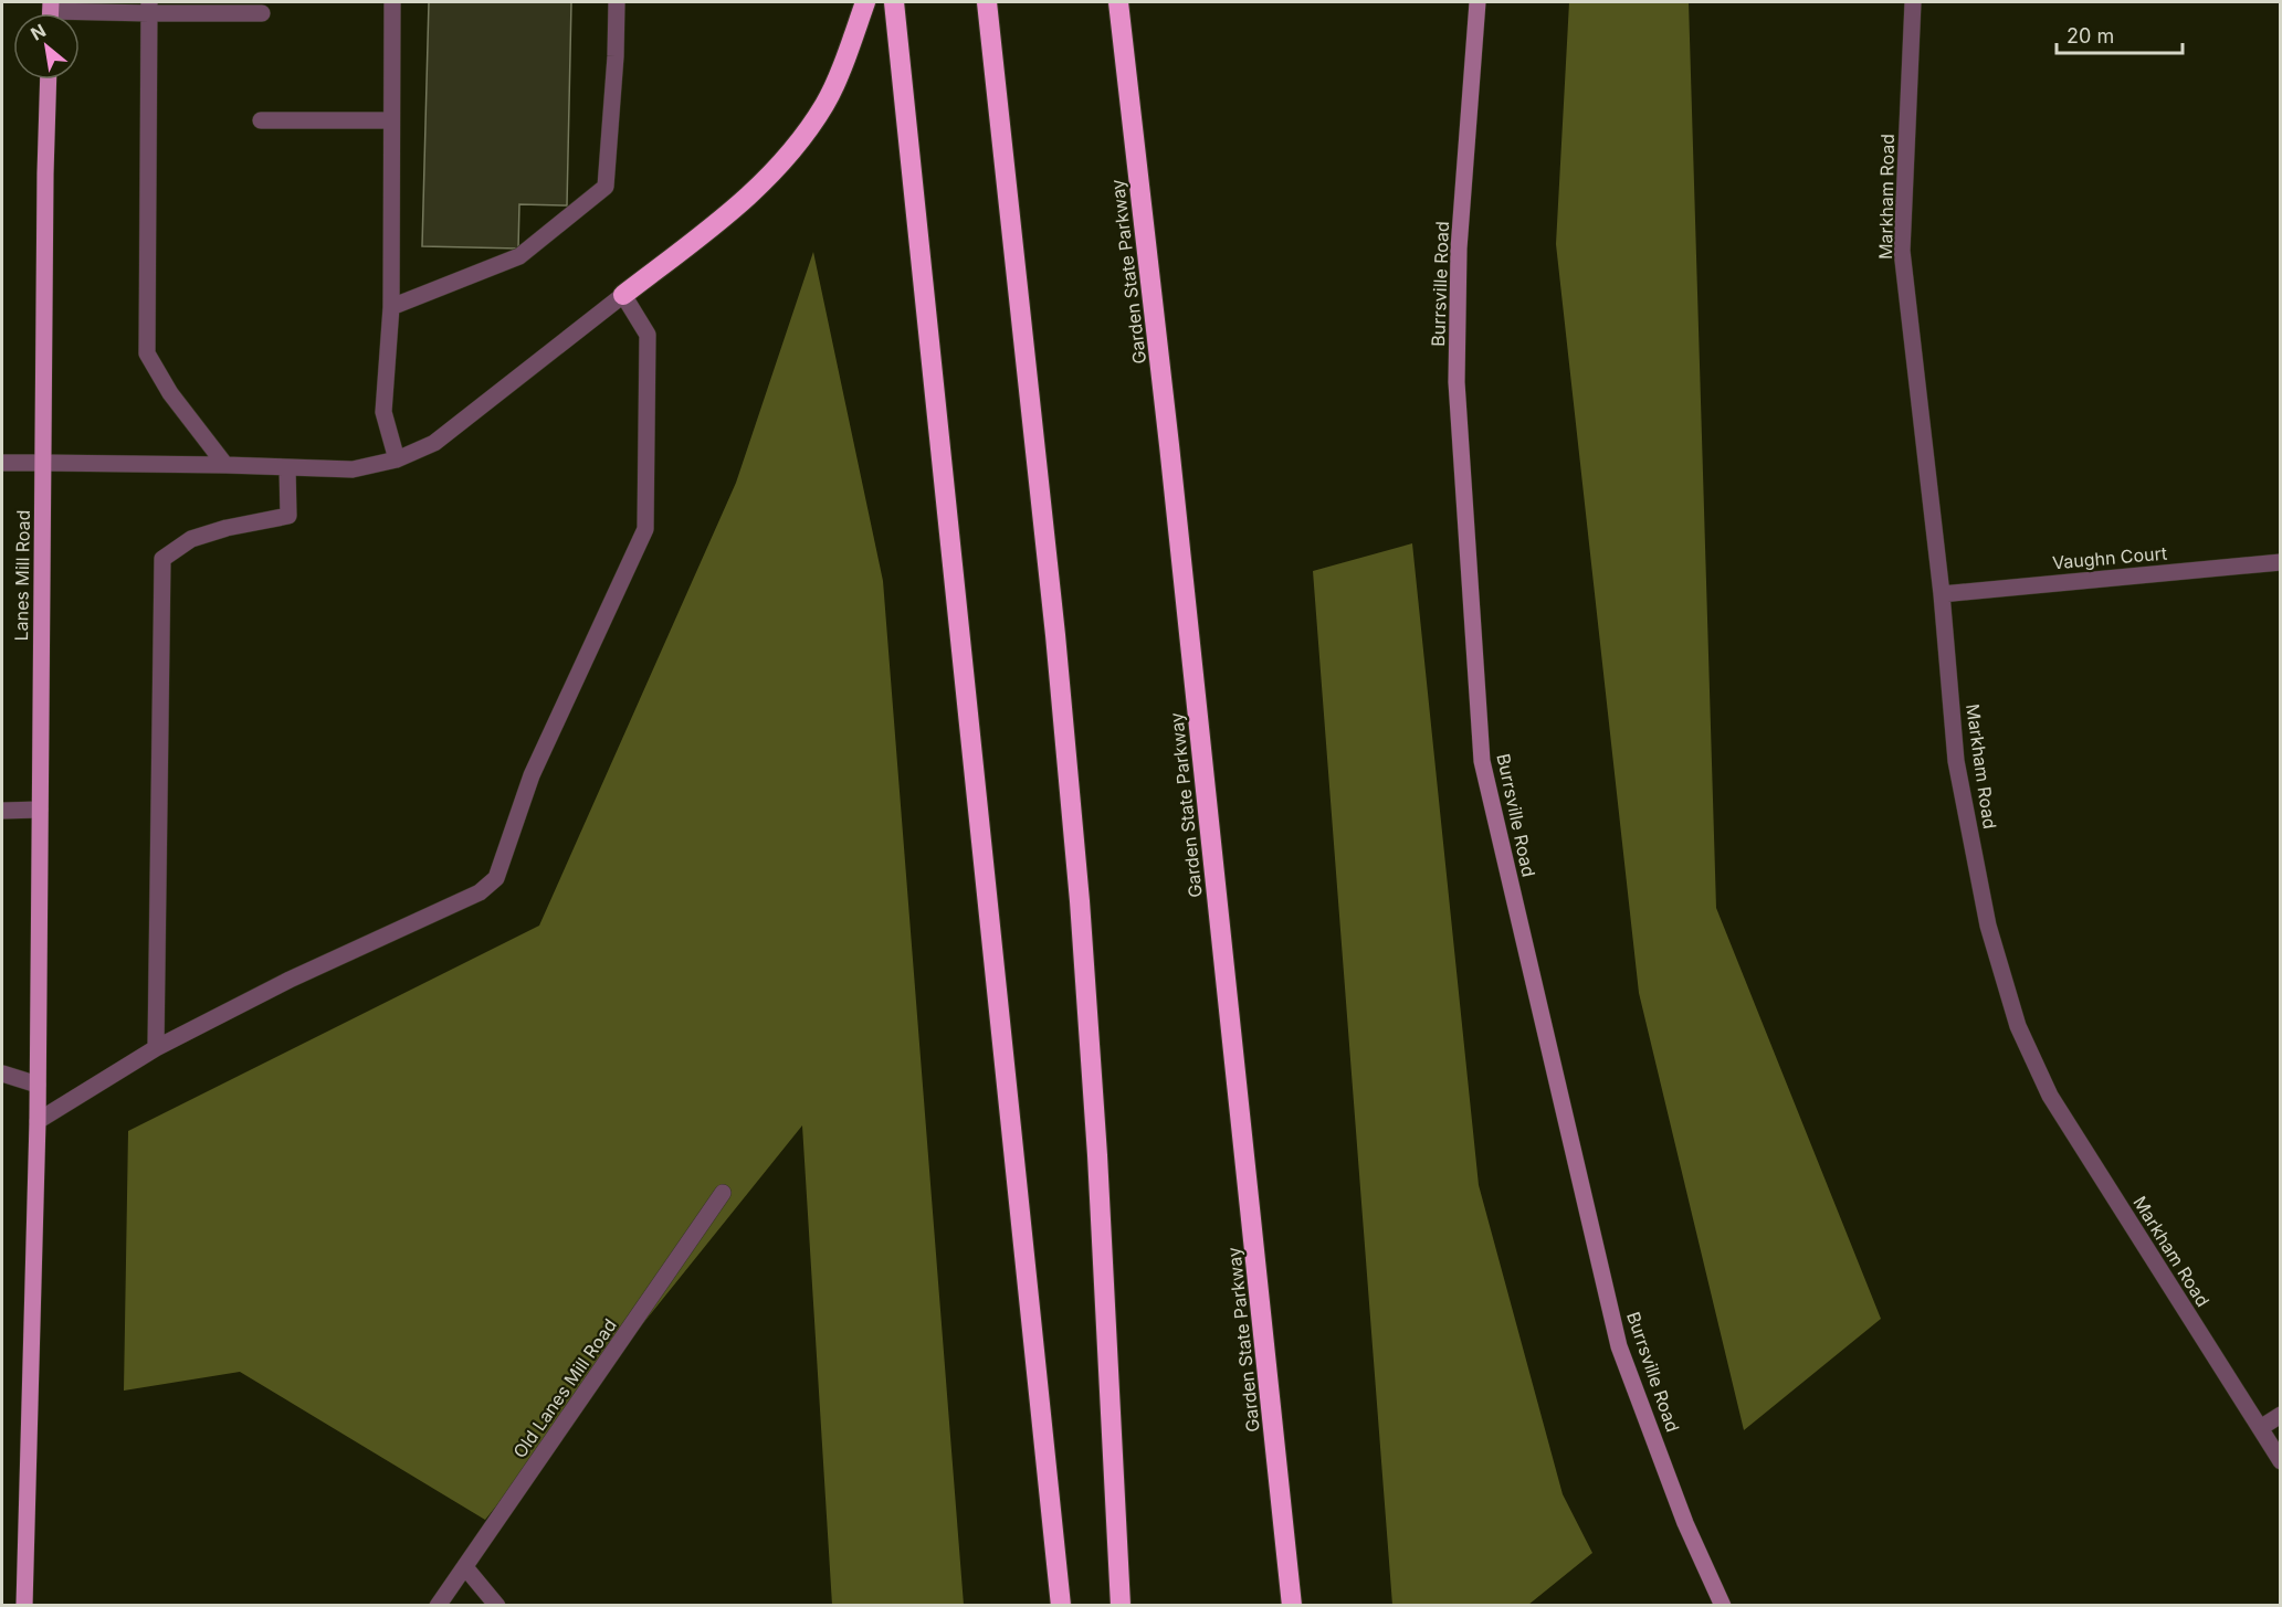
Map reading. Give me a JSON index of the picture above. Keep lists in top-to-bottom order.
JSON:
{
  "streets": {
    "highway": ["Garden State Parkway"],
    "main road": ["Burrsville Road", "Lanes Mill Road"],
    "street": ["Markham Road", "Vaughn Court", "Old Lanes Mill Road"]
  },
  "crossings": [
    ["Markham Road", "Vaughn Court"]
  ],
  "scale_bar": "20 m",
  "north": "top left"
}
